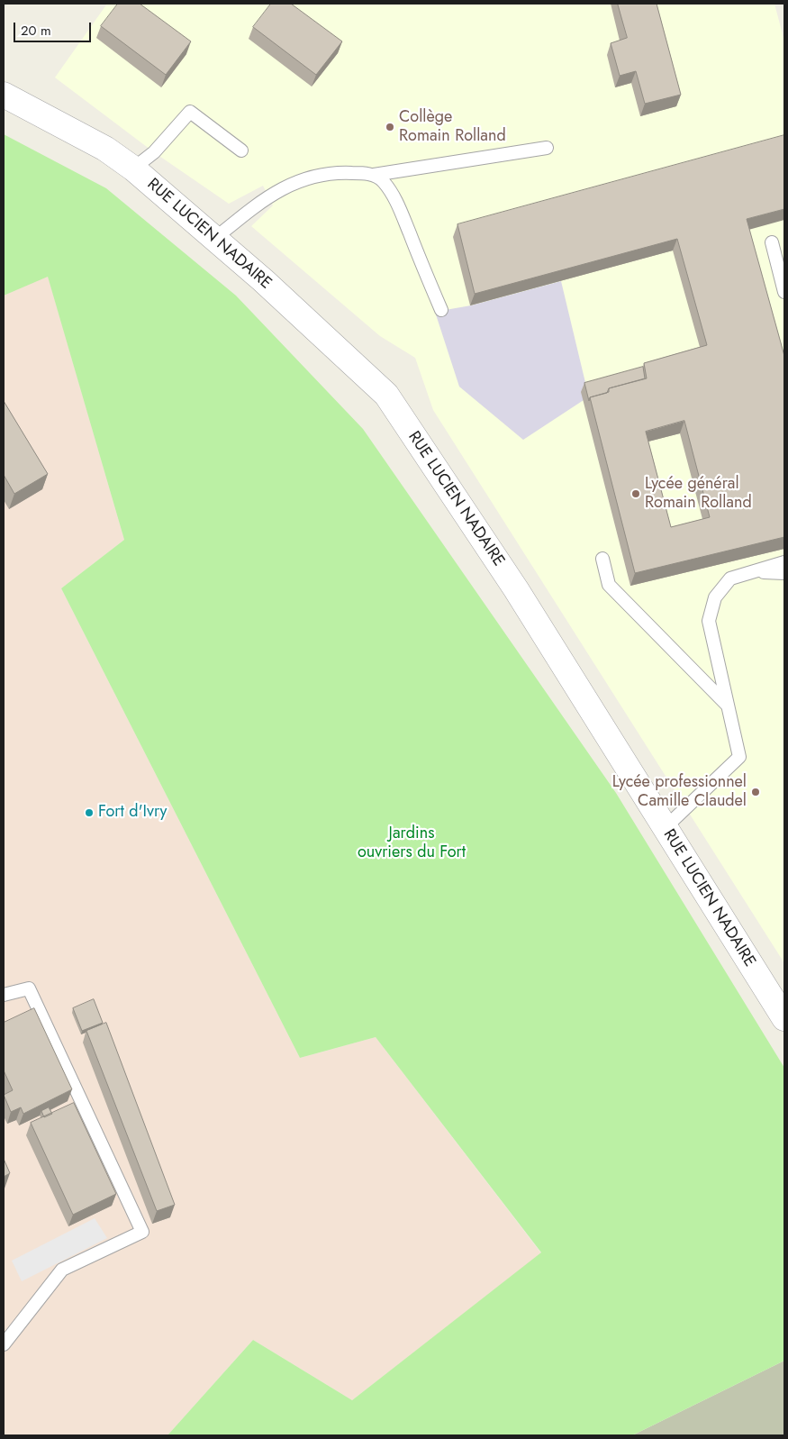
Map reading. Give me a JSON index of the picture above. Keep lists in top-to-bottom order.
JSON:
{
  "streets": {
    "street": ["RUE LUCIEN NADAIRE"]
  },
  "parks": ["Jardins ouvriers du Fort"],
  "places": [
    "Collège Romain Rolland",
    "Lycée général Romain Rolland",
    "Lycée professionnel Camille Claudel",
    "Fort d'Ivry"
  ],
  "scale_bar": "20 m"
}
